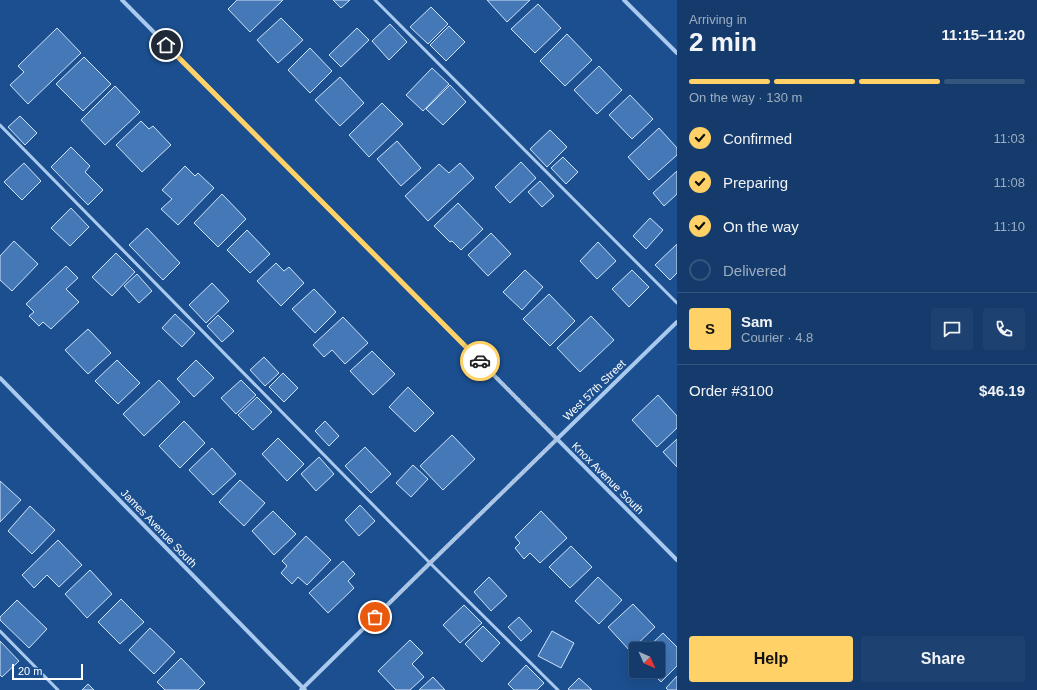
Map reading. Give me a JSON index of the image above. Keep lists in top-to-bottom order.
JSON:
{
  "streets": {
    "street": ["West 57th Street", "Knox Avenue South", "James Avenue South"]
  },
  "crossings": [
    ["West 57th Street", "Knox Avenue South"],
    ["West 57th Street", "James Avenue South"]
  ],
  "scale_bar": "20 m",
  "north": "bottom right",
  "page": {
    "heading": ["2 min", "Arriving in", "11:15–11:20"],
    "panel": [
      "Sam",
      "Courier · 4.8",
      "Order #3100",
      "$46.19"
    ],
    "bar": "On the way · 130 m",
    "list": [
      ["Confirmed", "11:03"],
      ["Preparing", "11:08"],
      ["On the way", "11:10"],
      "Delivered"
    ],
    "round": "S",
    "buttons": ["Help", "Share"],
    "scale": "20 m"
  }
}
